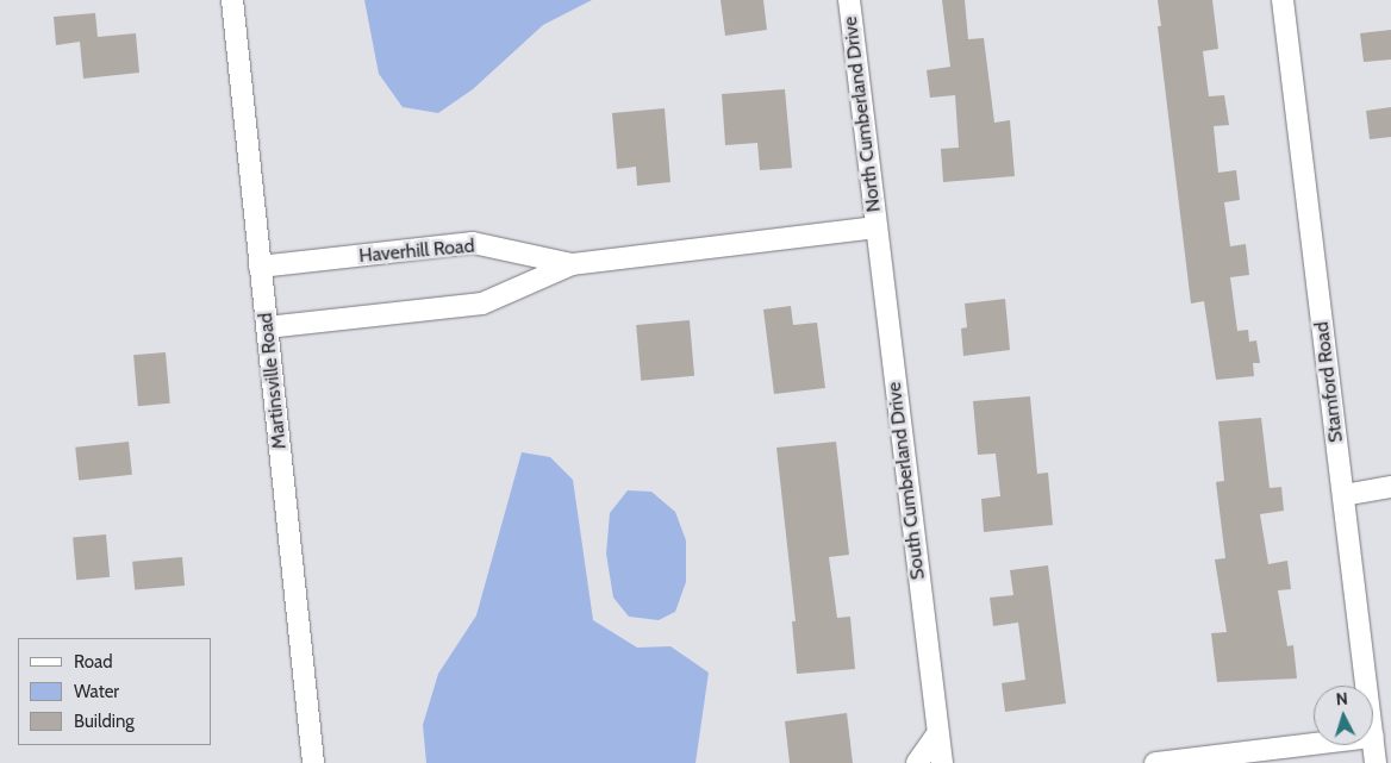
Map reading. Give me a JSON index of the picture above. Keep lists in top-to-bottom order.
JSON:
{
  "streets": {
    "street": [
      "North Cumberland Drive",
      "Haverhill Road",
      "Martinsville Road",
      "Stamford Road",
      "South Cumberland Drive"
    ]
  },
  "crossings": [
    ["North Cumberland Drive", "Haverhill Road"],
    ["North Cumberland Drive", "South Cumberland Drive"],
    ["Haverhill Road", "Martinsville Road"],
    ["Haverhill Road", "South Cumberland Drive"]
  ],
  "legend": ["Road", "Water", "Building"],
  "north": "top"
}
